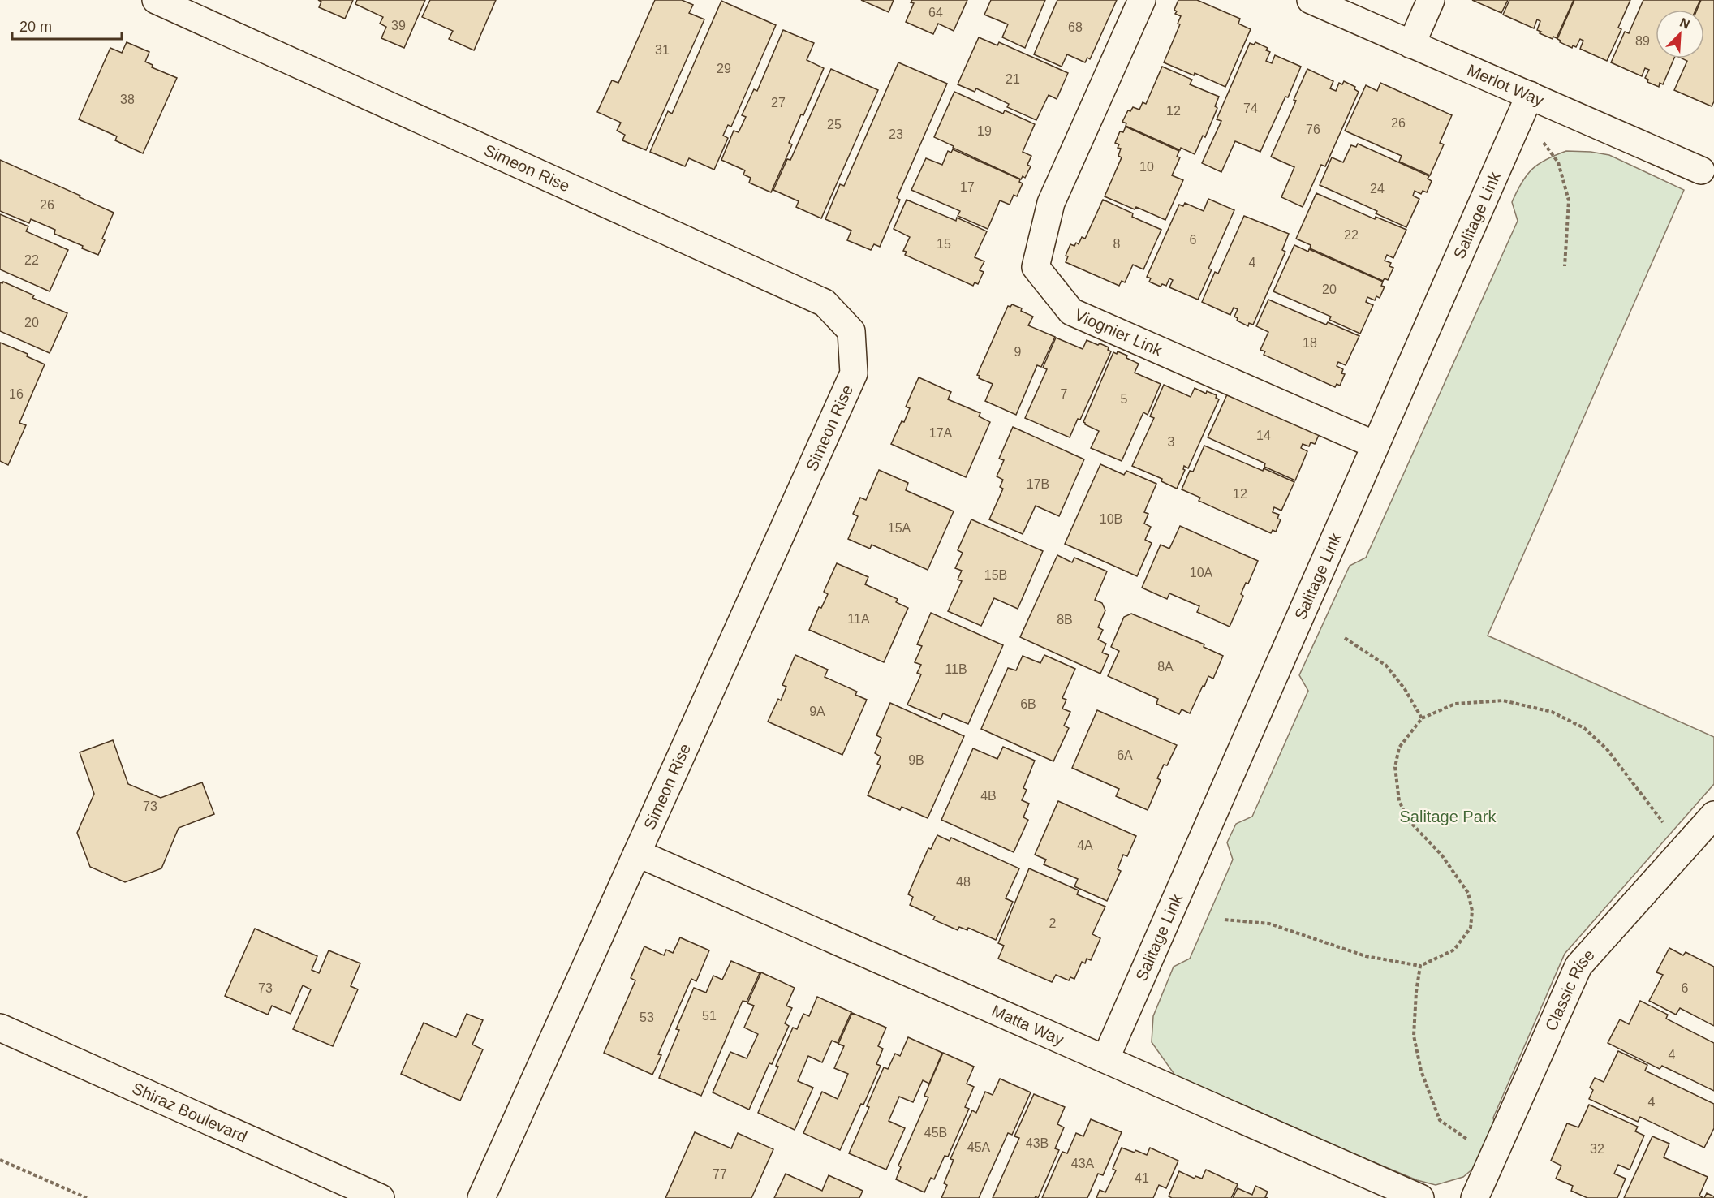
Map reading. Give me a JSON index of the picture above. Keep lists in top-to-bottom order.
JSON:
{
  "streets": {
    "street": [
      "Merlot Way",
      "Simeon Rise",
      "Salitage Link",
      "Viognier Link",
      "Classic Rise",
      "Matta Way",
      "Shiraz Boulevard"
    ]
  },
  "crossings": [
    ["Merlot Way", "Salitage Link"],
    ["Simeon Rise", "Matta Way"],
    ["Salitage Link", "Viognier Link"],
    ["Salitage Link", "Matta Way"]
  ],
  "parks": ["Salitage Park"],
  "house_numbers": [
    "64",
    "39",
    "68",
    "89",
    "31",
    "29",
    "21",
    "38",
    "27",
    "74",
    "12",
    "26",
    "25",
    "76",
    "19",
    "23",
    "10",
    "17",
    "24",
    "26",
    "22",
    "6",
    "15",
    "8",
    "22",
    "4",
    "20",
    "20",
    "18",
    "9",
    "16",
    "7",
    "5",
    "17A",
    "14",
    "3",
    "17B",
    "12",
    "10B",
    "15A",
    "10A",
    "15B",
    "11A",
    "8B",
    "8A",
    "11B",
    "6B",
    "9A",
    "6A",
    "9B",
    "4B",
    "73",
    "4A",
    "48",
    "2",
    "73",
    "6",
    "51",
    "53",
    "4",
    "4",
    "45B",
    "43B",
    "45A",
    "32",
    "43A",
    "77",
    "41"
  ],
  "scale_bar": "20 m",
  "north": "top right"
}
